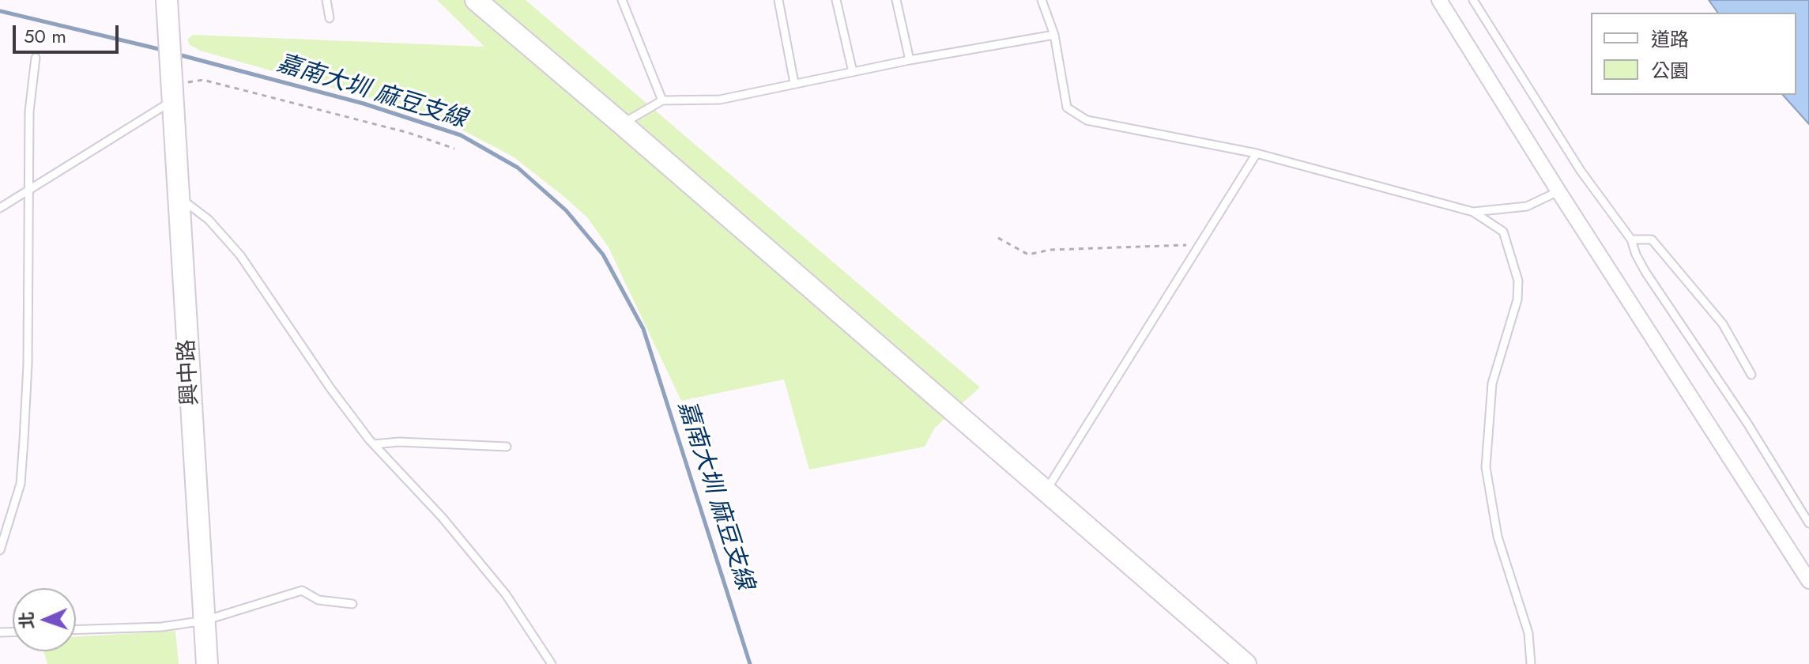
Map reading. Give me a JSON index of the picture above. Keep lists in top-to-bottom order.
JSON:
{
  "streets": {
    "street": ["興中路"]
  },
  "water": ["嘉南大圳 麻豆支線"],
  "legend": ["道路", "公園"],
  "scale_bar": "50 m",
  "north": "left"
}
